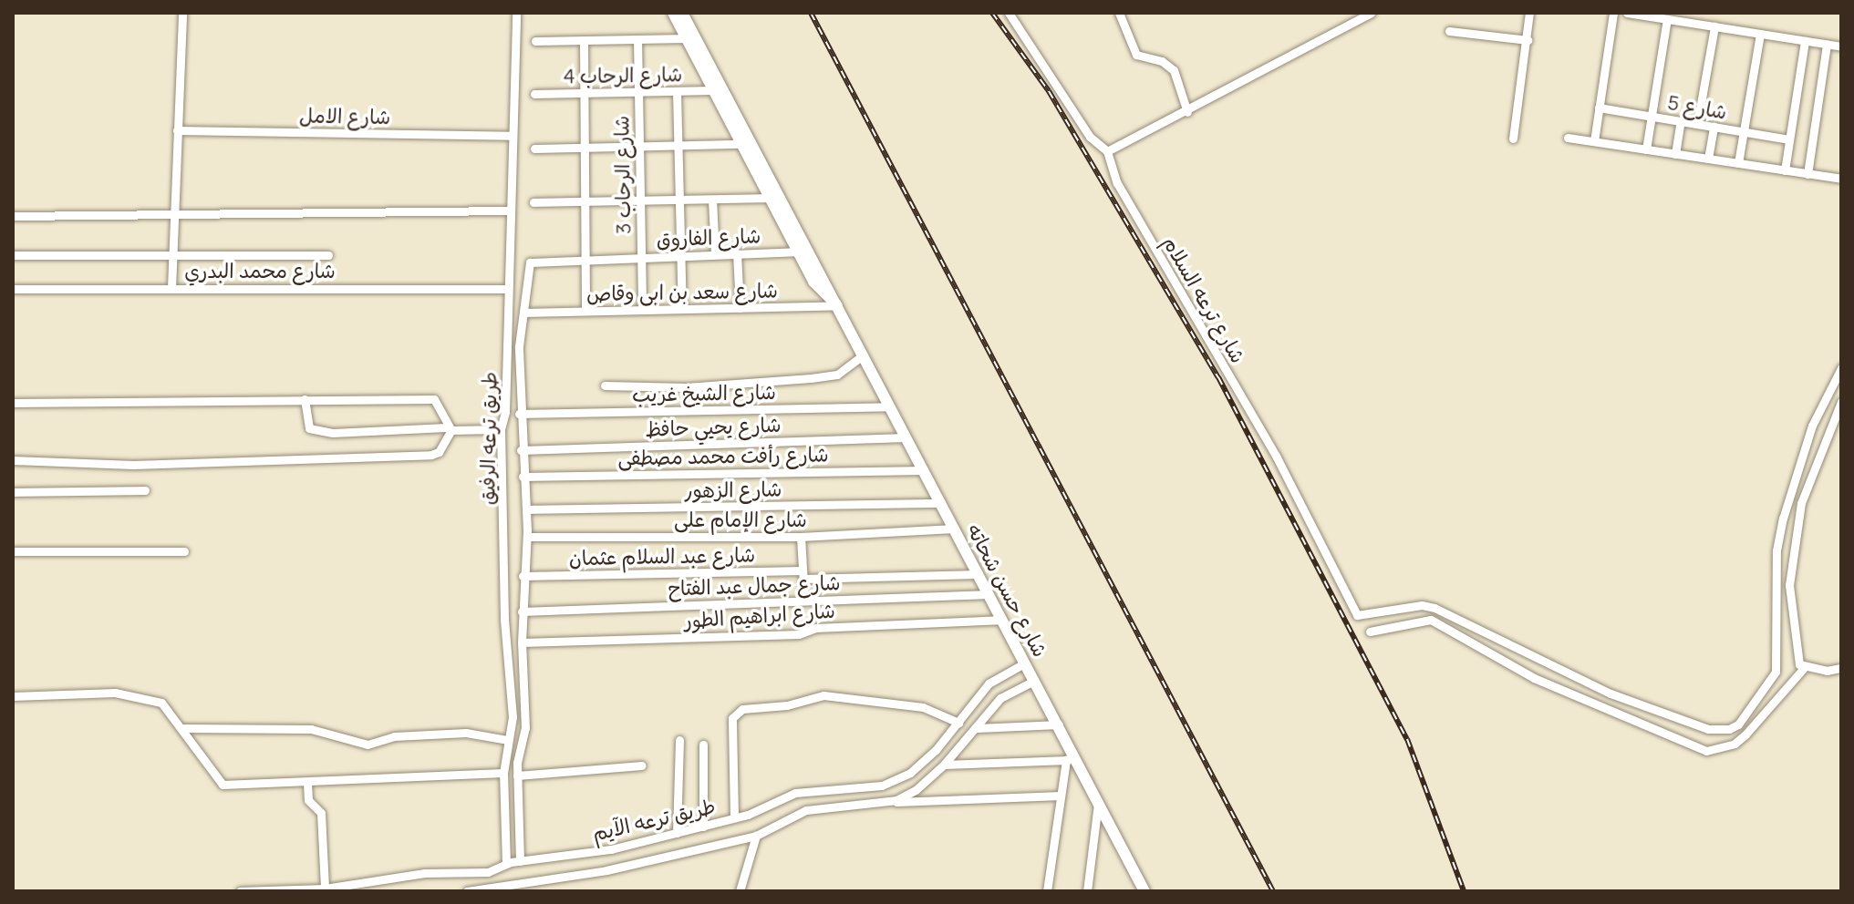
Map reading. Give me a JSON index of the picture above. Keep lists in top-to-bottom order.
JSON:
{
  "streets": {
    "main road": ["شارع حسن شحاته"],
    "street": [
      "شارع الرحاب 4",
      "شارع 5",
      "شارع الامل",
      "شارع الرحاب 3",
      "شارع الفاروق",
      "شارع محمد البدري",
      "شارع سعد بن ابى وقاص",
      "شارع ترعه السلام",
      "شارع الشيخ غريب",
      "شارع يحيي حافظ",
      "طريق ترعه الرفيق",
      "شارع رأفت محمد مصطفى",
      "شارع الزهور",
      "شارع الإمام على",
      "شارع عبد السلام عثمان",
      "شارع جمال عبد الفتاح",
      "شارع ابراهيم الطور",
      "طريق ترعه الآيم"
    ]
  },
  "crossings": [
    ["شارع الرحاب 4", "شارع الرحاب 3"],
    ["شارع الرحاب 4", "شارع حسن شحاته"],
    ["شارع الامل", "طريق ترعه الرفيق"],
    ["شارع الرحاب 3", "شارع الفاروق"],
    ["شارع الرحاب 3", "شارع سعد بن ابى وقاص"],
    ["شارع الفاروق", "طريق ترعه الرفيق"],
    ["شارع الفاروق", "شارع حسن شحاته"],
    ["شارع محمد البدري", "طريق ترعه الرفيق"],
    ["شارع سعد بن ابى وقاص", "طريق ترعه الرفيق"],
    ["شارع سعد بن ابى وقاص", "شارع حسن شحاته"],
    ["شارع الشيخ غريب", "طريق ترعه الرفيق"],
    ["شارع الشيخ غريب", "شارع حسن شحاته"],
    ["شارع يحيي حافظ", "طريق ترعه الرفيق"],
    ["شارع يحيي حافظ", "شارع حسن شحاته"],
    ["طريق ترعه الرفيق", "شارع رأفت محمد مصطفى"],
    ["طريق ترعه الرفيق", "شارع الزهور"],
    ["طريق ترعه الرفيق", "شارع الإمام على"],
    ["طريق ترعه الرفيق", "شارع عبد السلام عثمان"],
    ["طريق ترعه الرفيق", "شارع جمال عبد الفتاح"],
    ["طريق ترعه الرفيق", "شارع ابراهيم الطور"],
    ["طريق ترعه الرفيق", "طريق ترعه الآيم"],
    ["شارع رأفت محمد مصطفى", "شارع حسن شحاته"],
    ["شارع الزهور", "شارع حسن شحاته"],
    ["شارع الإمام على", "شارع حسن شحاته"],
    ["شارع عبد السلام عثمان", "شارع حسن شحاته"],
    ["شارع جمال عبد الفتاح", "شارع حسن شحاته"],
    ["شارع حسن شحاته", "شارع ابراهيم الطور"],
    ["شارع حسن شحاته", "طريق ترعه الآيم"]
  ]
}
